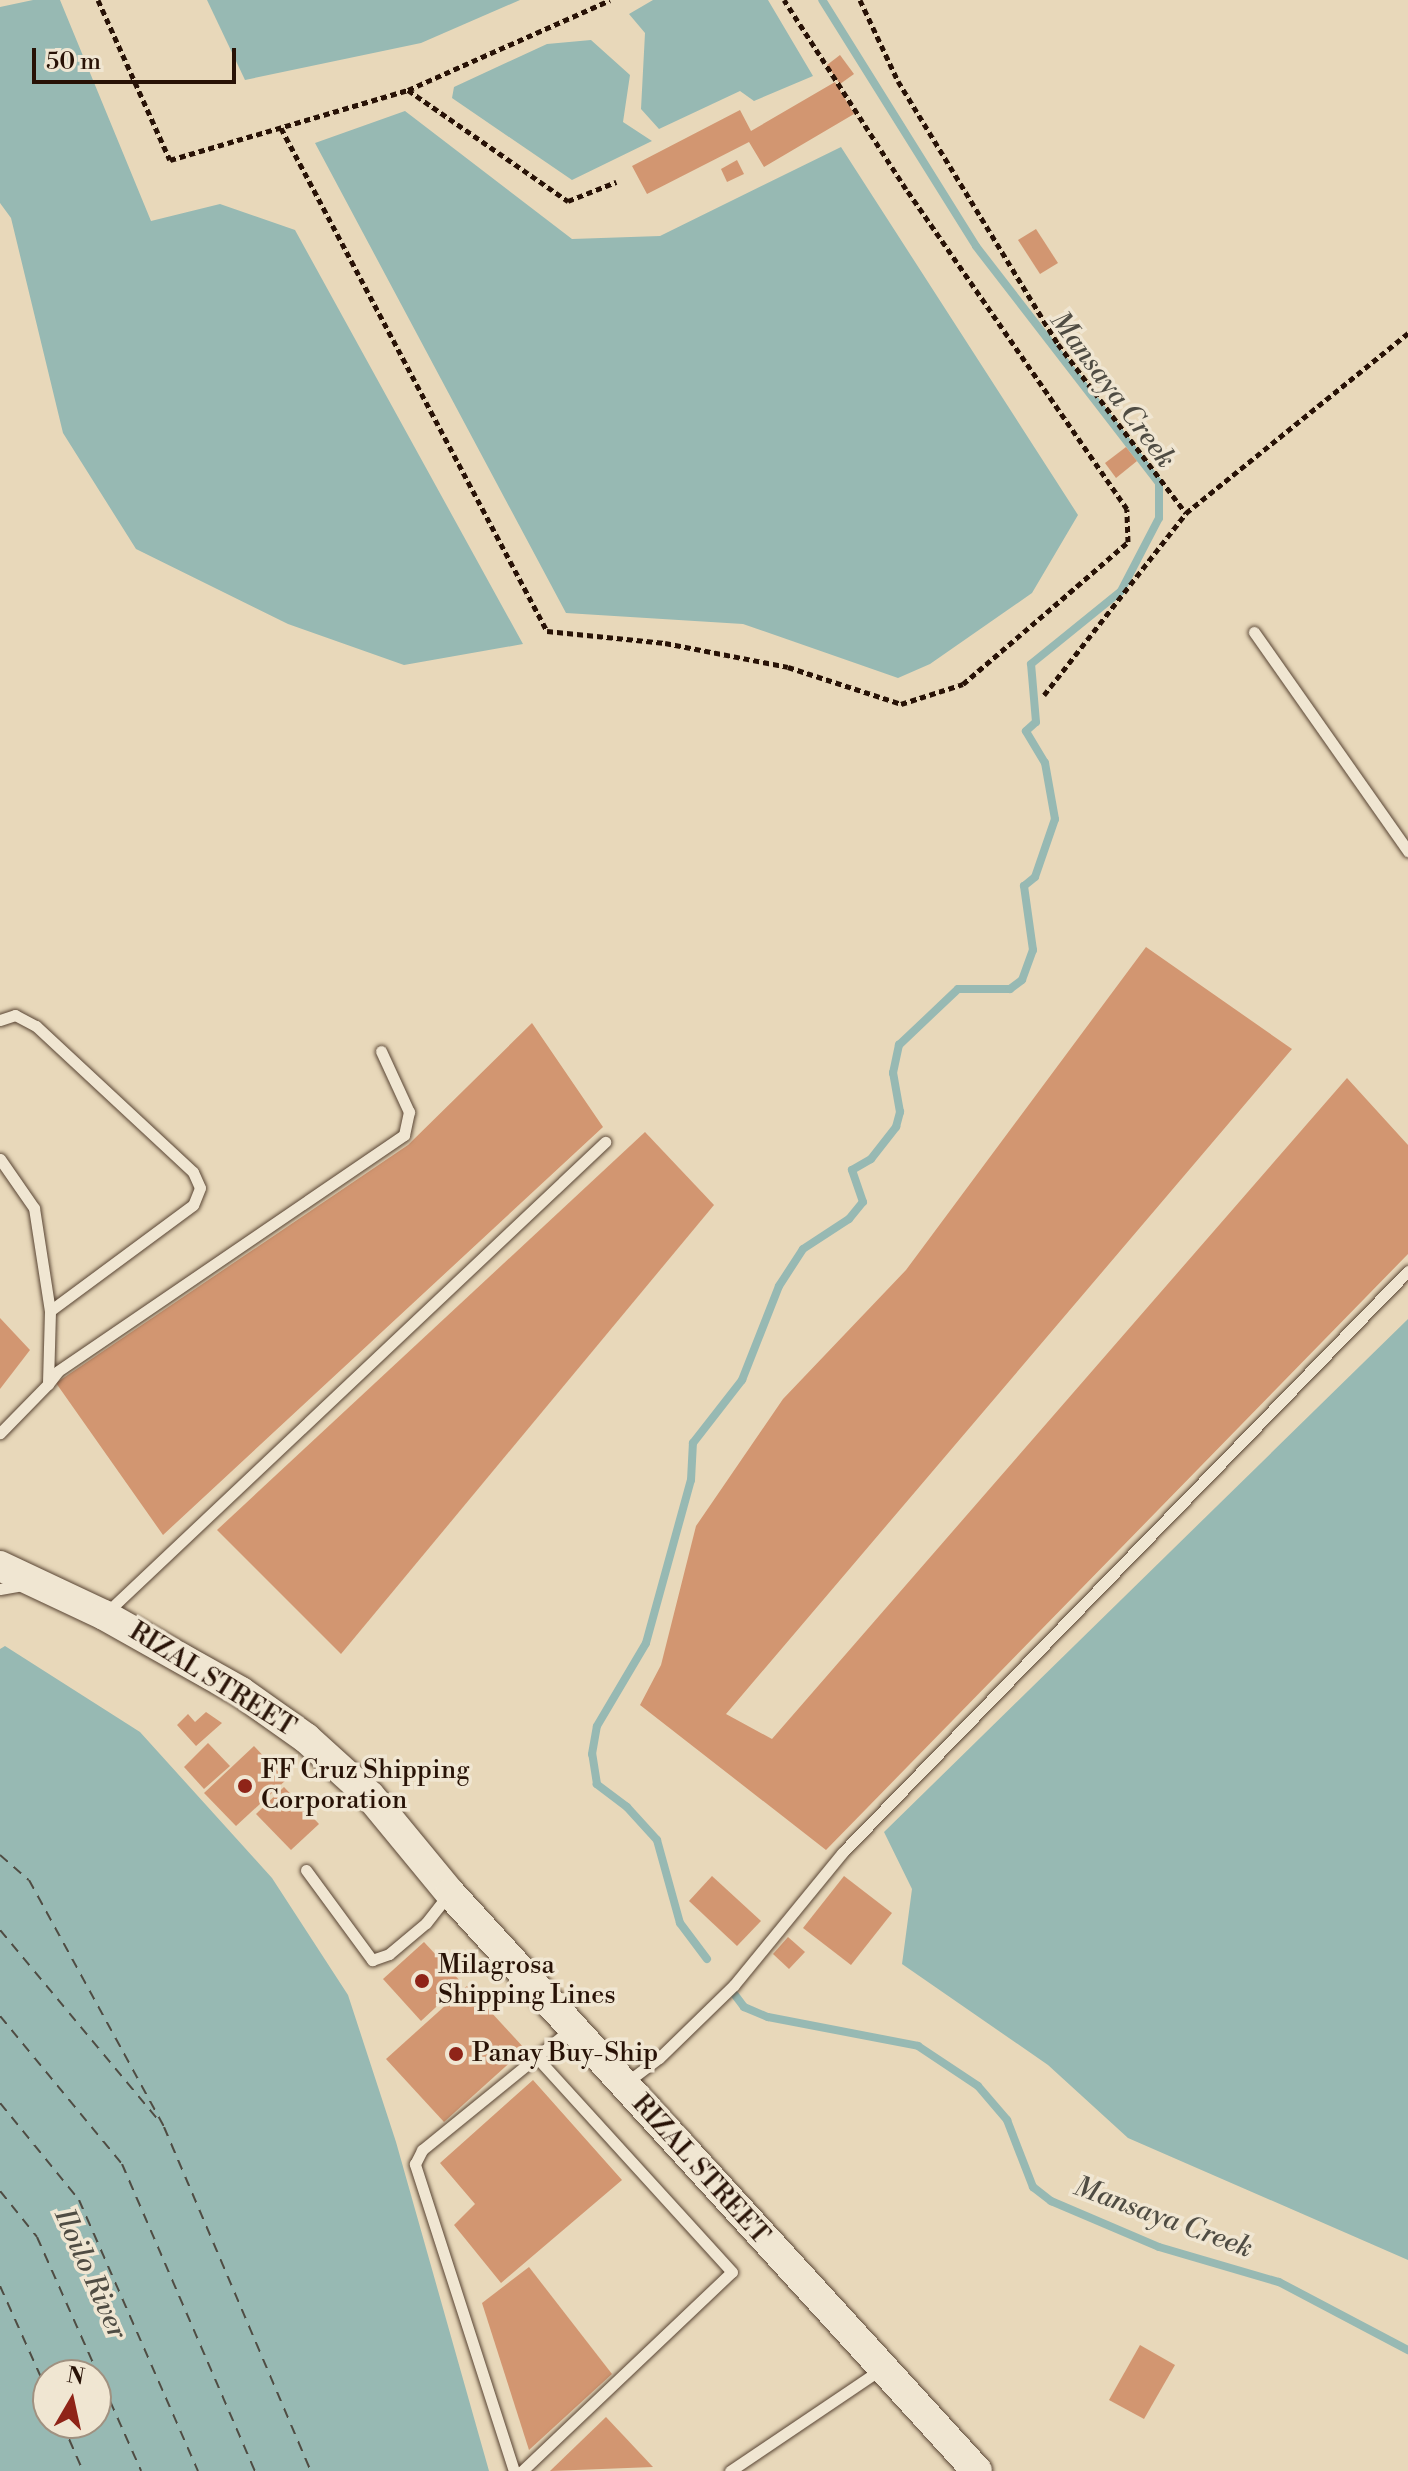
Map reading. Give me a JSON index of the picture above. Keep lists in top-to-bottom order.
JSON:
{
  "streets": {
    "main road": ["RIZAL STREET"]
  },
  "water": ["Mansaya Creek", "Iloilo River"],
  "places": ["FF Cruz Shipping Corporation", "Milagrosa Shipping Lines", "Panay Buy-Ship"],
  "scale_bar": "50 m",
  "north": "top"
}
